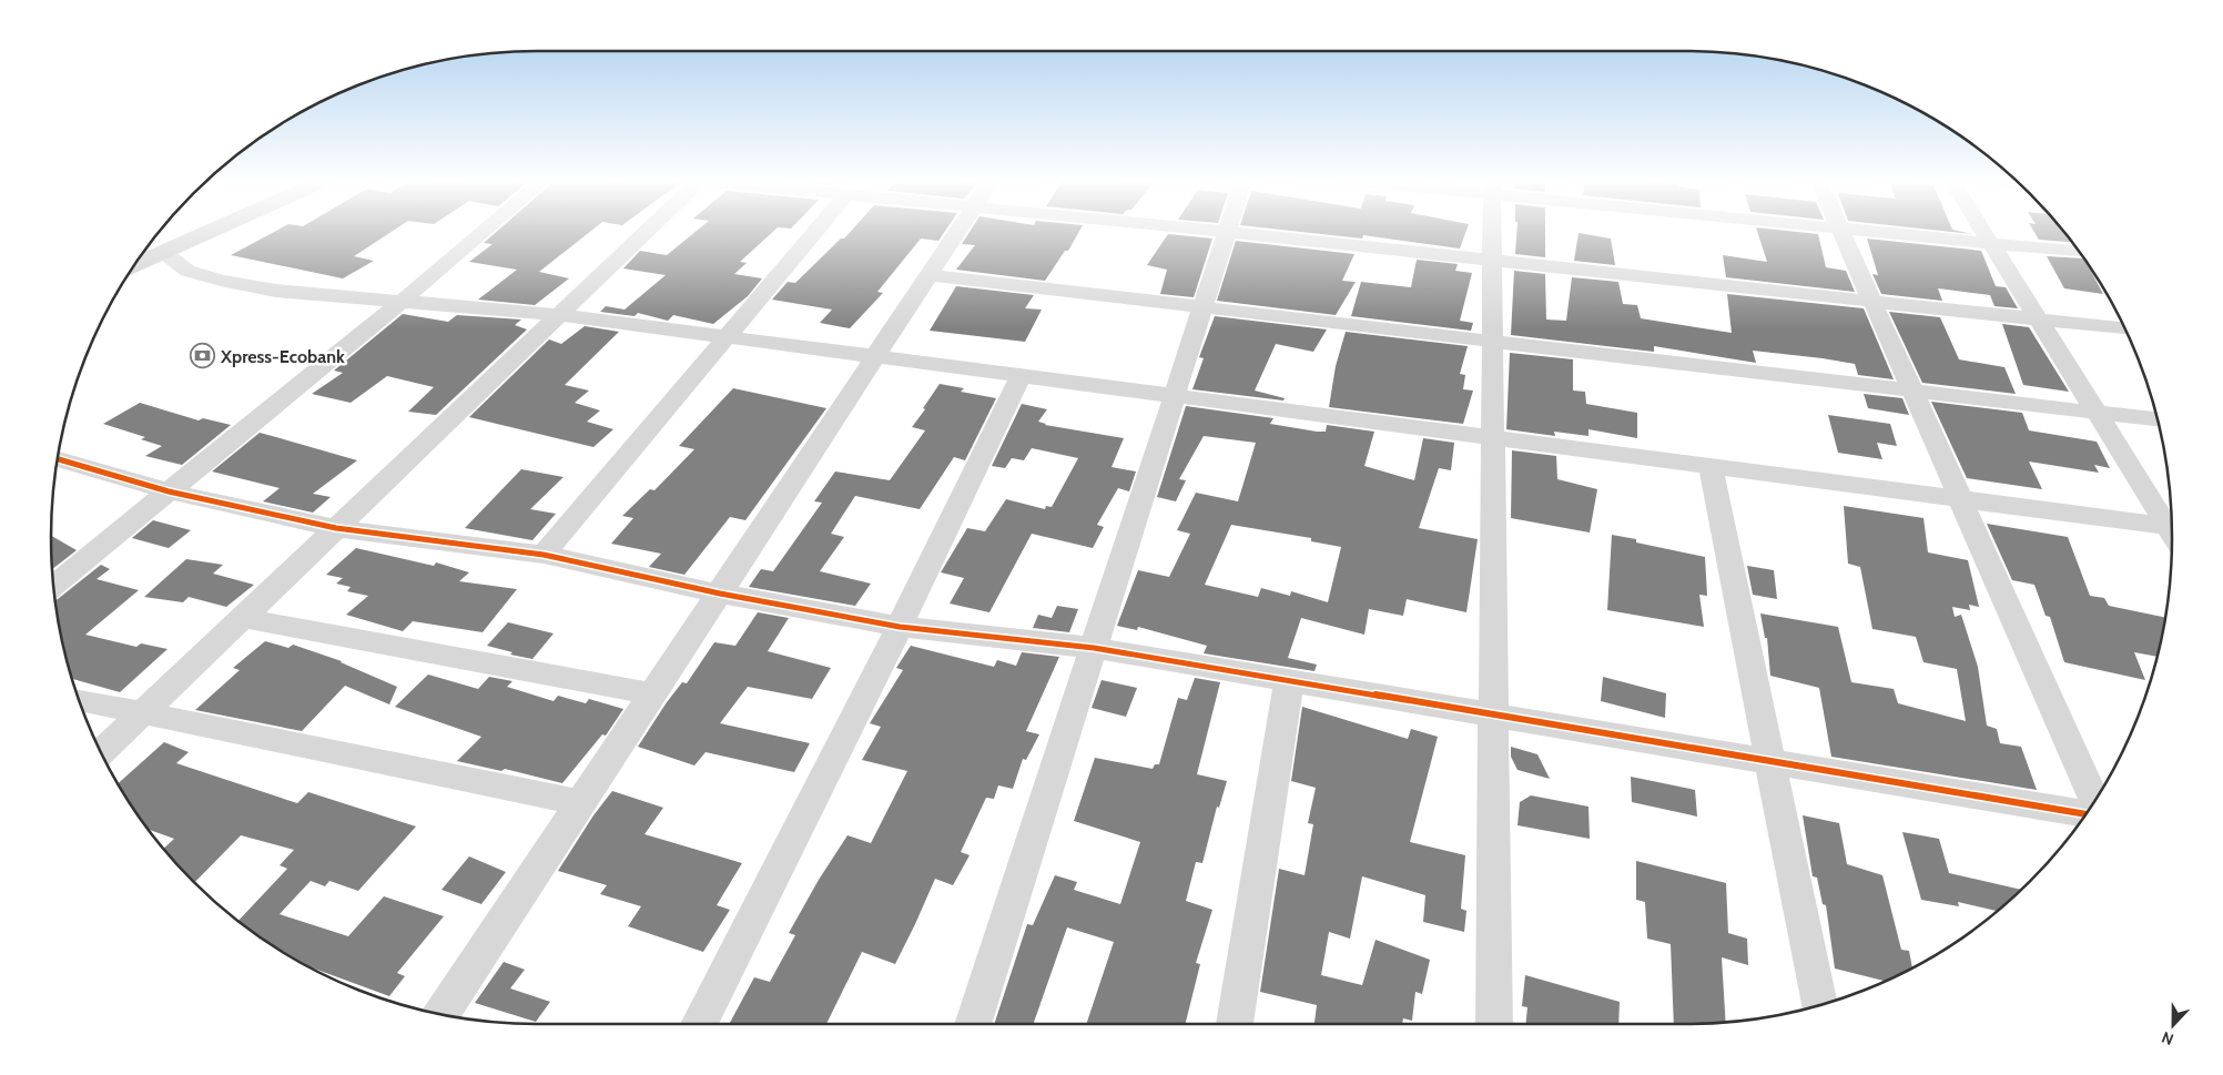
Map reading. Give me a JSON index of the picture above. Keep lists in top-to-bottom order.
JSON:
{
  "places": {
    "bank": ["Xpress-Ecobank"]
  },
  "north": "bottom"
}
